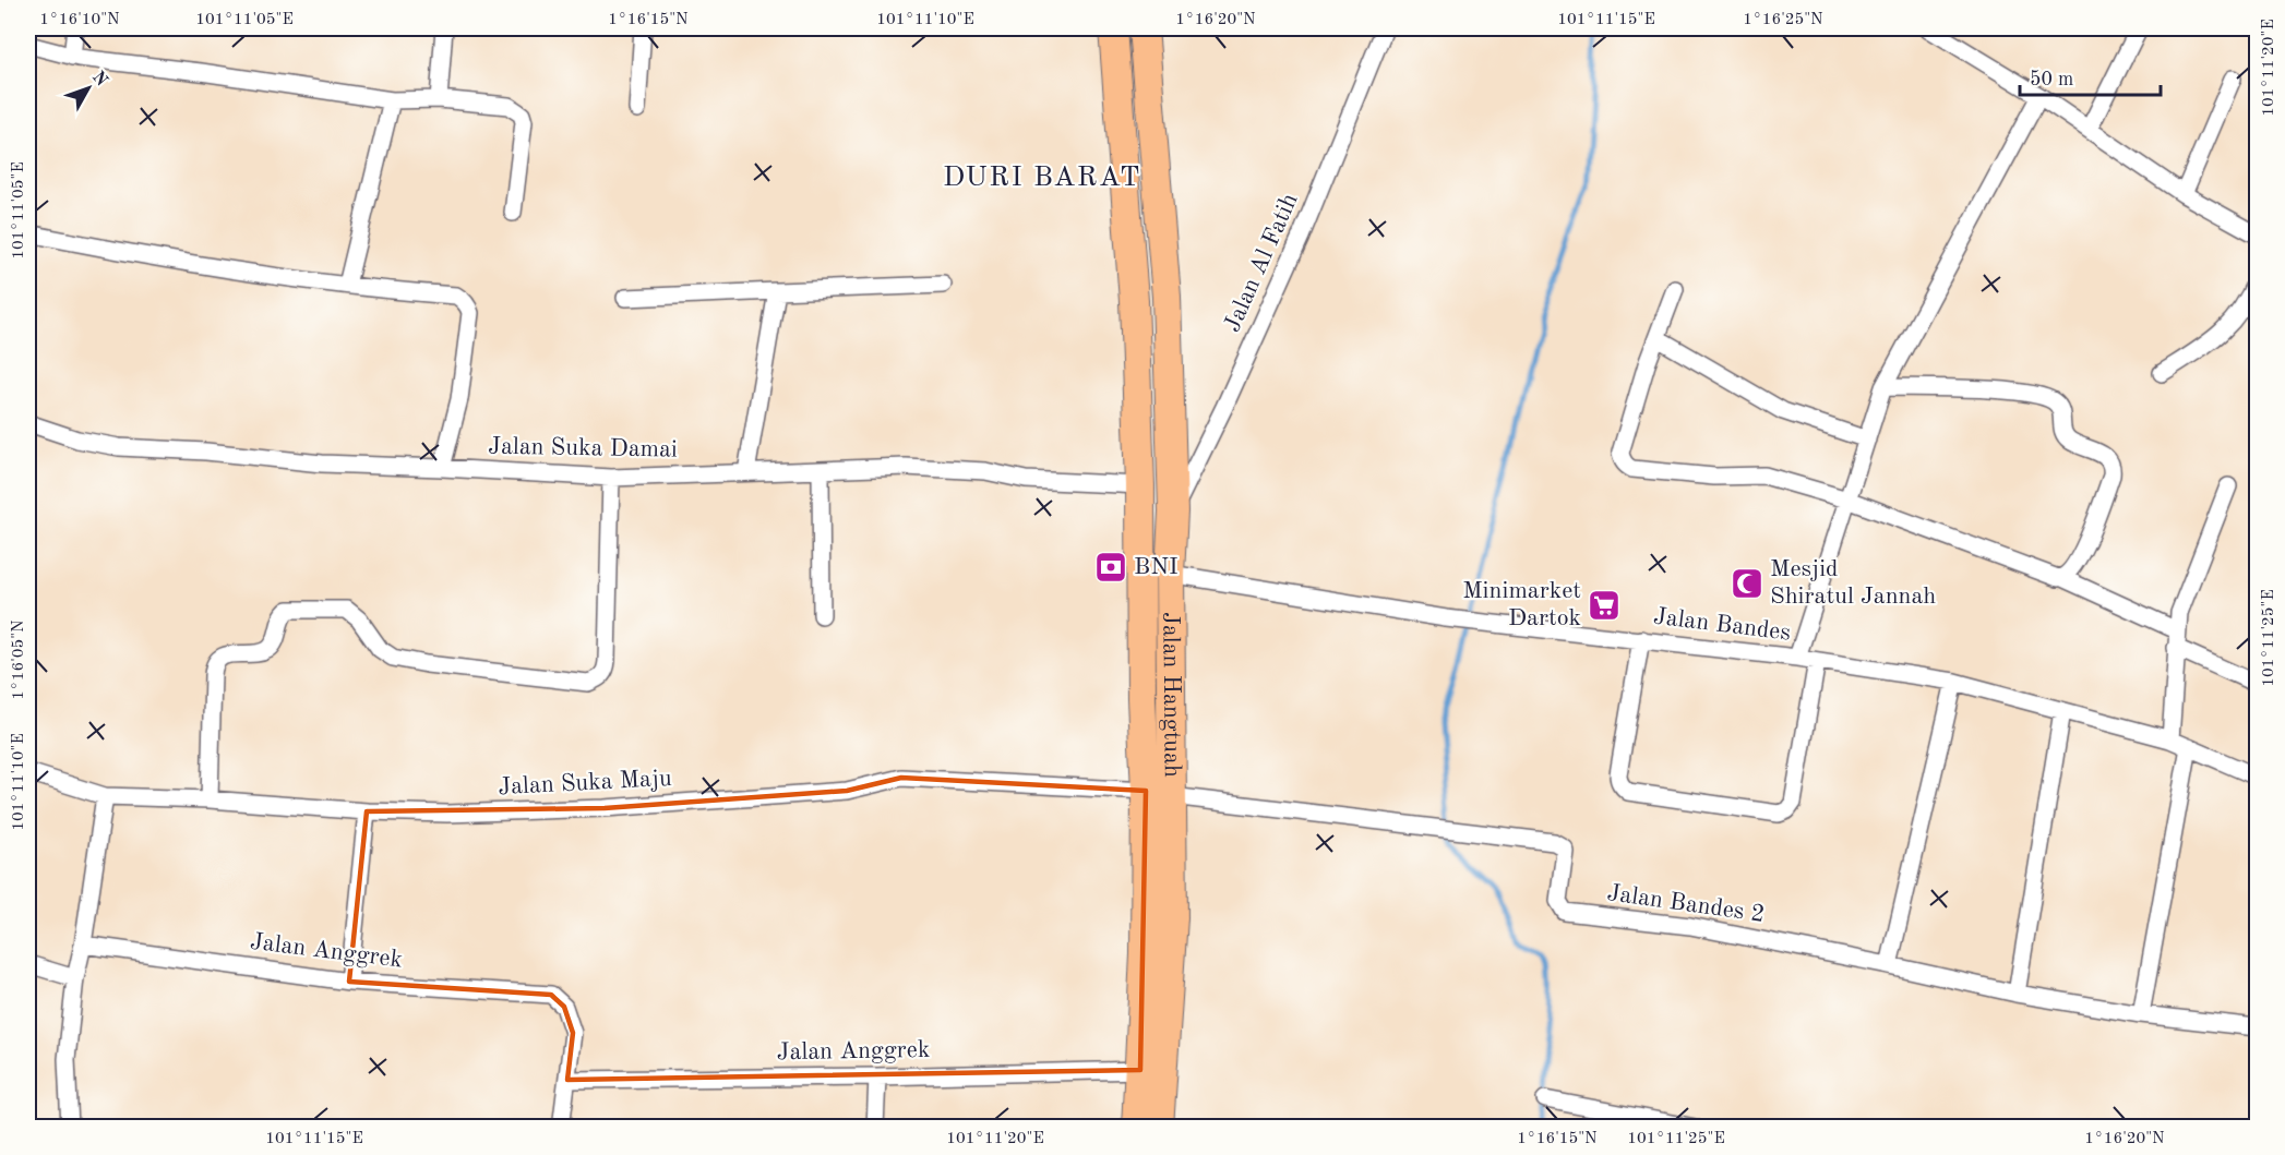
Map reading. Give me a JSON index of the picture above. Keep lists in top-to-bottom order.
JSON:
{
  "streets": {
    "highway": ["Jalan Hangtuah"],
    "street": [
      "Jalan Al Fatih",
      "Jalan Suka Damai",
      "Jalan Bandes",
      "Jalan Suka Maju",
      "Jalan Bandes 2",
      "Jalan Anggrek"
    ]
  },
  "crossings": [
    ["Jalan Al Fatih", "Jalan Hangtuah"],
    ["Jalan Suka Damai", "Jalan Hangtuah"],
    ["Jalan Bandes", "Jalan Hangtuah"],
    ["Jalan Hangtuah", "Jalan Suka Maju"],
    ["Jalan Hangtuah", "Jalan Bandes 2"],
    ["Jalan Hangtuah", "Jalan Anggrek"],
    ["Jalan Suka Maju", "Jalan Bandes 2"]
  ],
  "districts": ["DURI BARAT"],
  "places": {
    "bank": ["BNI"],
    "mosque": ["Mesjid Shiratul Jannah"],
    "supermarket": ["Minimarket Dartok"]
  },
  "scale_bar": "50 m",
  "north": "top right",
  "coordinates": [
    "1°16'10\"N",
    "101°11'05\"E",
    "1°16'15\"N",
    "101°11'10\"E",
    "1°16'20\"N",
    "101°11'15\"E",
    "1°16'25\"N",
    "101°11'20\"E",
    "101°11'25\"E",
    "1°16'05\"N"
  ]
}
